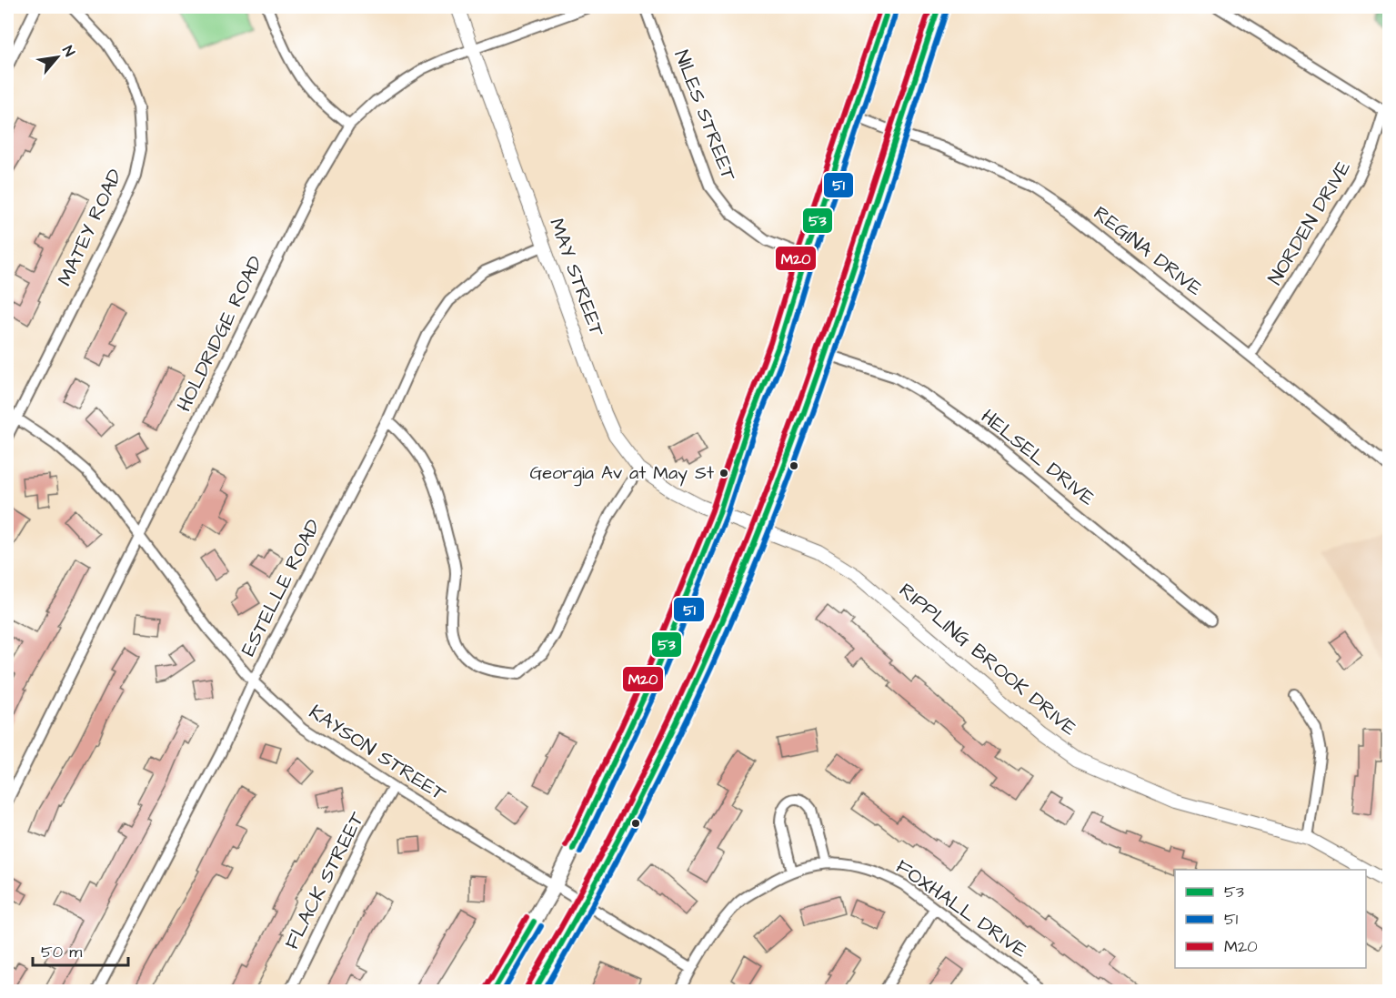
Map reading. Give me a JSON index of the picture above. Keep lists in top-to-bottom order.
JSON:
{
  "streets": {
    "street": [
      "NILES STREET",
      "NORDEN DRIVE",
      "MATEY ROAD",
      "REGINA DRIVE",
      "MAY STREET",
      "HOLDRIDGE ROAD",
      "HELSEL DRIVE",
      "ESTELLE ROAD",
      "RIPPLING BROOK DRIVE",
      "KAYSON STREET",
      "FLACK STREET",
      "FOXHALL DRIVE"
    ]
  },
  "crossings": [
    ["NORDEN DRIVE", "REGINA DRIVE"],
    ["MATEY ROAD", "KAYSON STREET"],
    ["MAY STREET", "HOLDRIDGE ROAD"],
    ["MAY STREET", "ESTELLE ROAD"],
    ["MAY STREET", "RIPPLING BROOK DRIVE"],
    ["HOLDRIDGE ROAD", "KAYSON STREET"],
    ["ESTELLE ROAD", "KAYSON STREET"],
    ["KAYSON STREET", "FLACK STREET"],
    ["KAYSON STREET", "FOXHALL DRIVE"]
  ],
  "places": ["Georgia Av at May St"],
  "lines": ["transit line 53", "transit line M20", "transit line 51"],
  "legend": ["53", "51", "M20"],
  "scale_bar": "50 m",
  "north": "top right"
}
